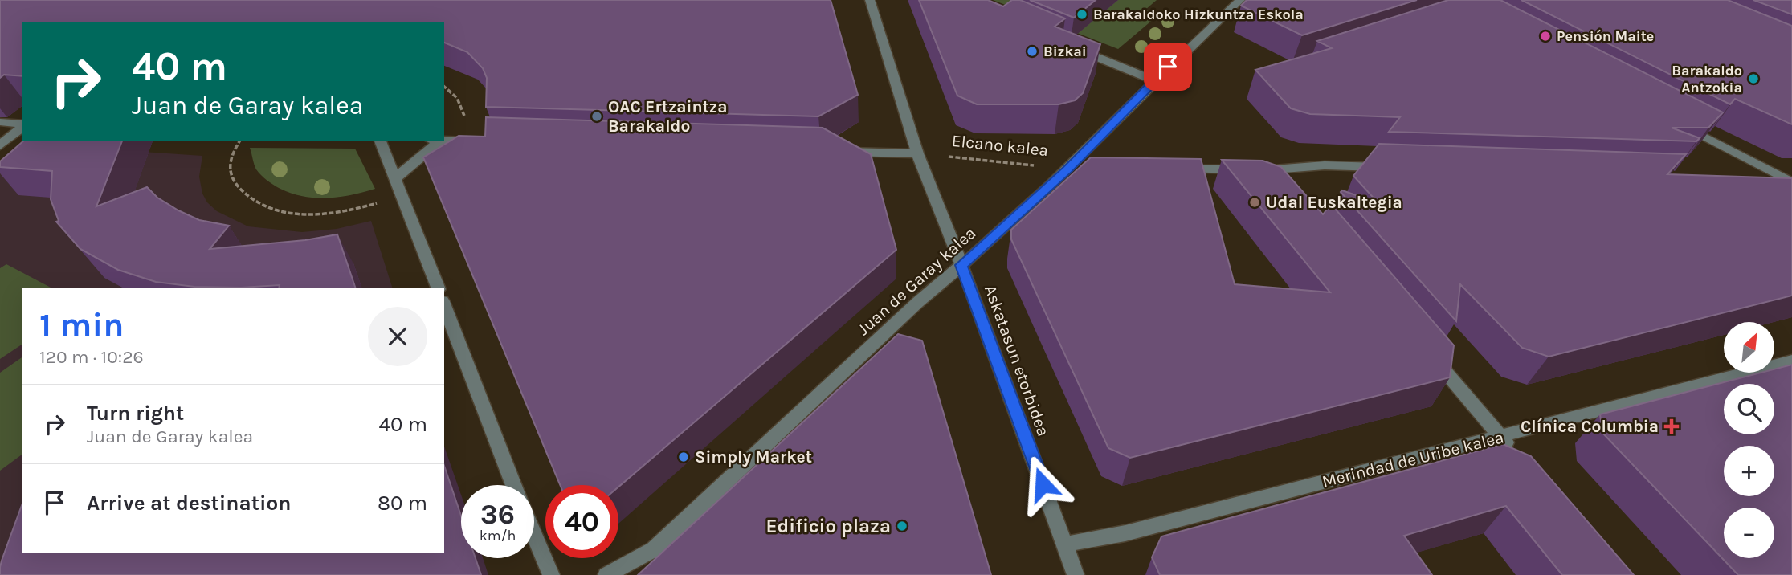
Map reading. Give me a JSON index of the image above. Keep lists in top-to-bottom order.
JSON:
{
  "streets": {
    "street": [
      "Elcano kalea",
      "Juan de Garay kalea",
      "Askatasun etorbidea",
      "Merindad de Uribe kalea"
    ]
  },
  "crossings": [
    ["Elcano kalea", "Juan de Garay kalea"],
    ["Elcano kalea", "Askatasun etorbidea"],
    ["Juan de Garay kalea", "Askatasun etorbidea"],
    ["Askatasun etorbidea", "Merindad de Uribe kalea"]
  ],
  "places": {
    "other": [
      "Barakaldoko Hizkuntza Eskola",
      "Pensión Maite",
      "Bizkai",
      "Barakaldo Antzokia",
      "OAC Ertzaintza Barakaldo",
      "Udal Euskaltegia",
      "Simply Market",
      "Edificio plaza"
    ],
    "health": ["Clínica Columbia"]
  },
  "north": "top right",
  "page": {
    "turn": ["40 m", "Juan de Garay kalea"],
    "heading": ["1 min", "120 m · 10:26"],
    "map_buttons": ["+", "−"],
    "list": [
      {
        "name": "Turn right",
        "note": "Juan de Garay kalea",
        "value": "40 m"
      },
      {
        "name": "Arrive at destination",
        "value": "80 m"
      }
    ],
    "speed": "36 km/h",
    "limit": "40"
  }
}
